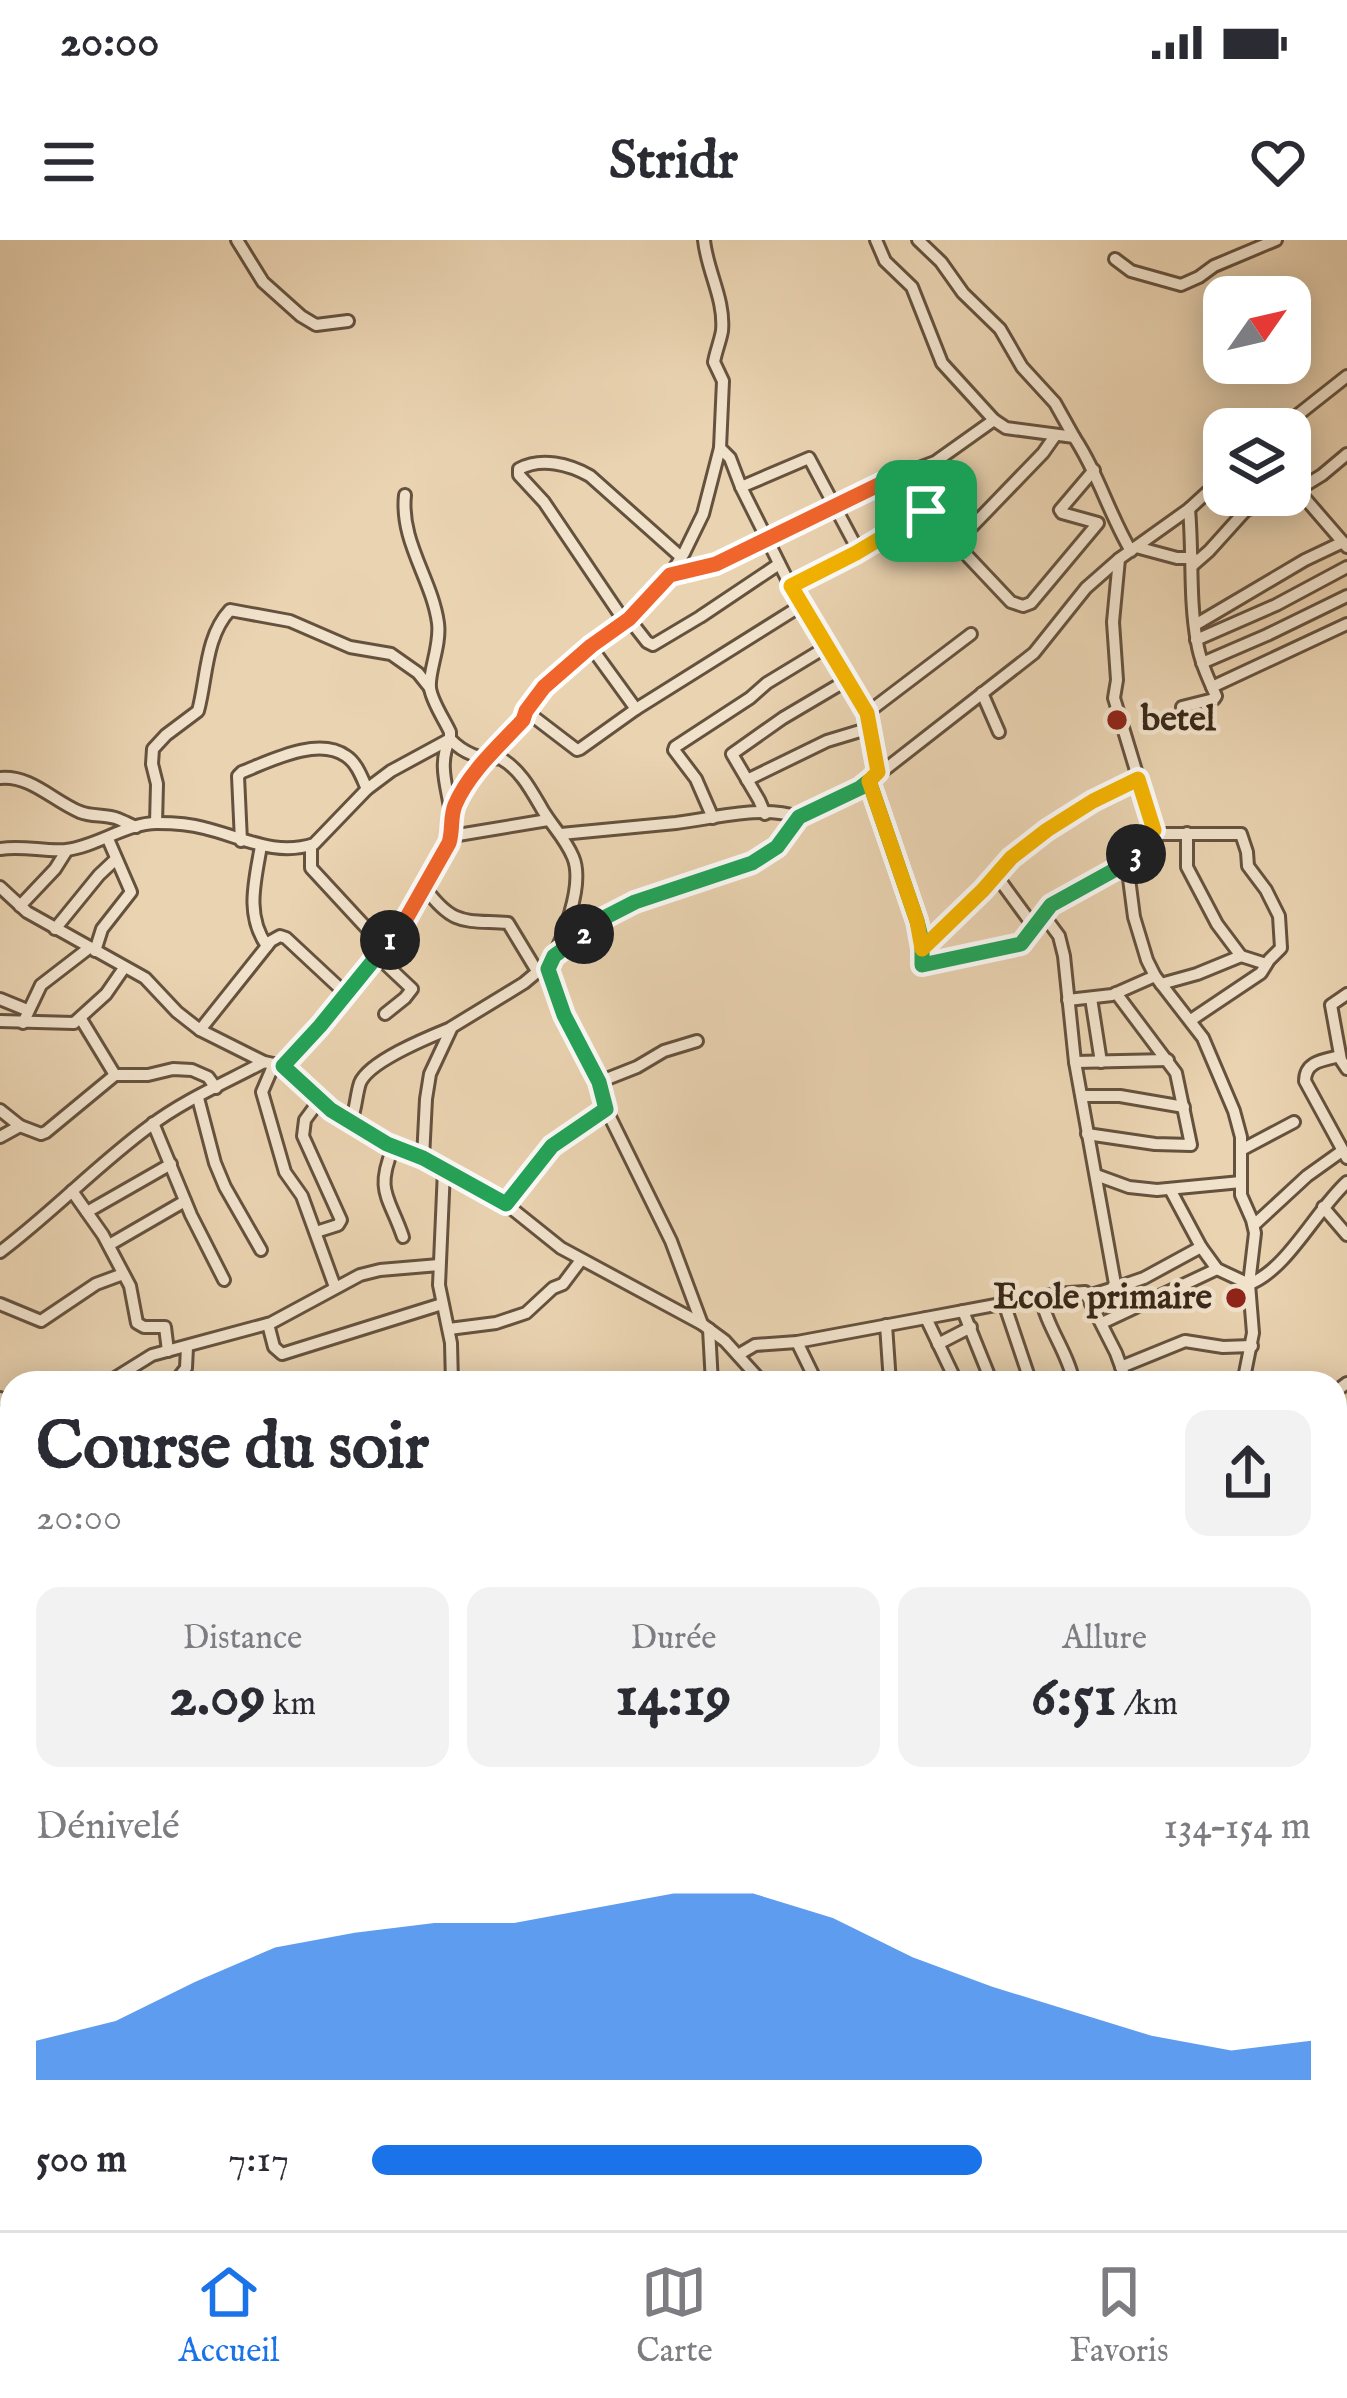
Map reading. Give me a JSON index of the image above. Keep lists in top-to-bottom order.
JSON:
{
  "places": ["betel", "Ecole primaire"],
  "north": "top right",
  "page": {
    "status": "20:00",
    "header": "Stridr",
    "pins": ["3", "2", "1"],
    "heading": ["Course du soir", "20:00"],
    "stats": [
      ["Distance", "2.09 km"],
      ["Durée", "14:19"],
      ["Allure", "6:51 /km"]
    ],
    "chart": ["Dénivelé", "134–154 m"],
    "list": [
      {
        "name": "500 m",
        "note": "7:17"
      }
    ],
    "tabs": ["Accueil", "Carte", "Favoris"]
  }
}
